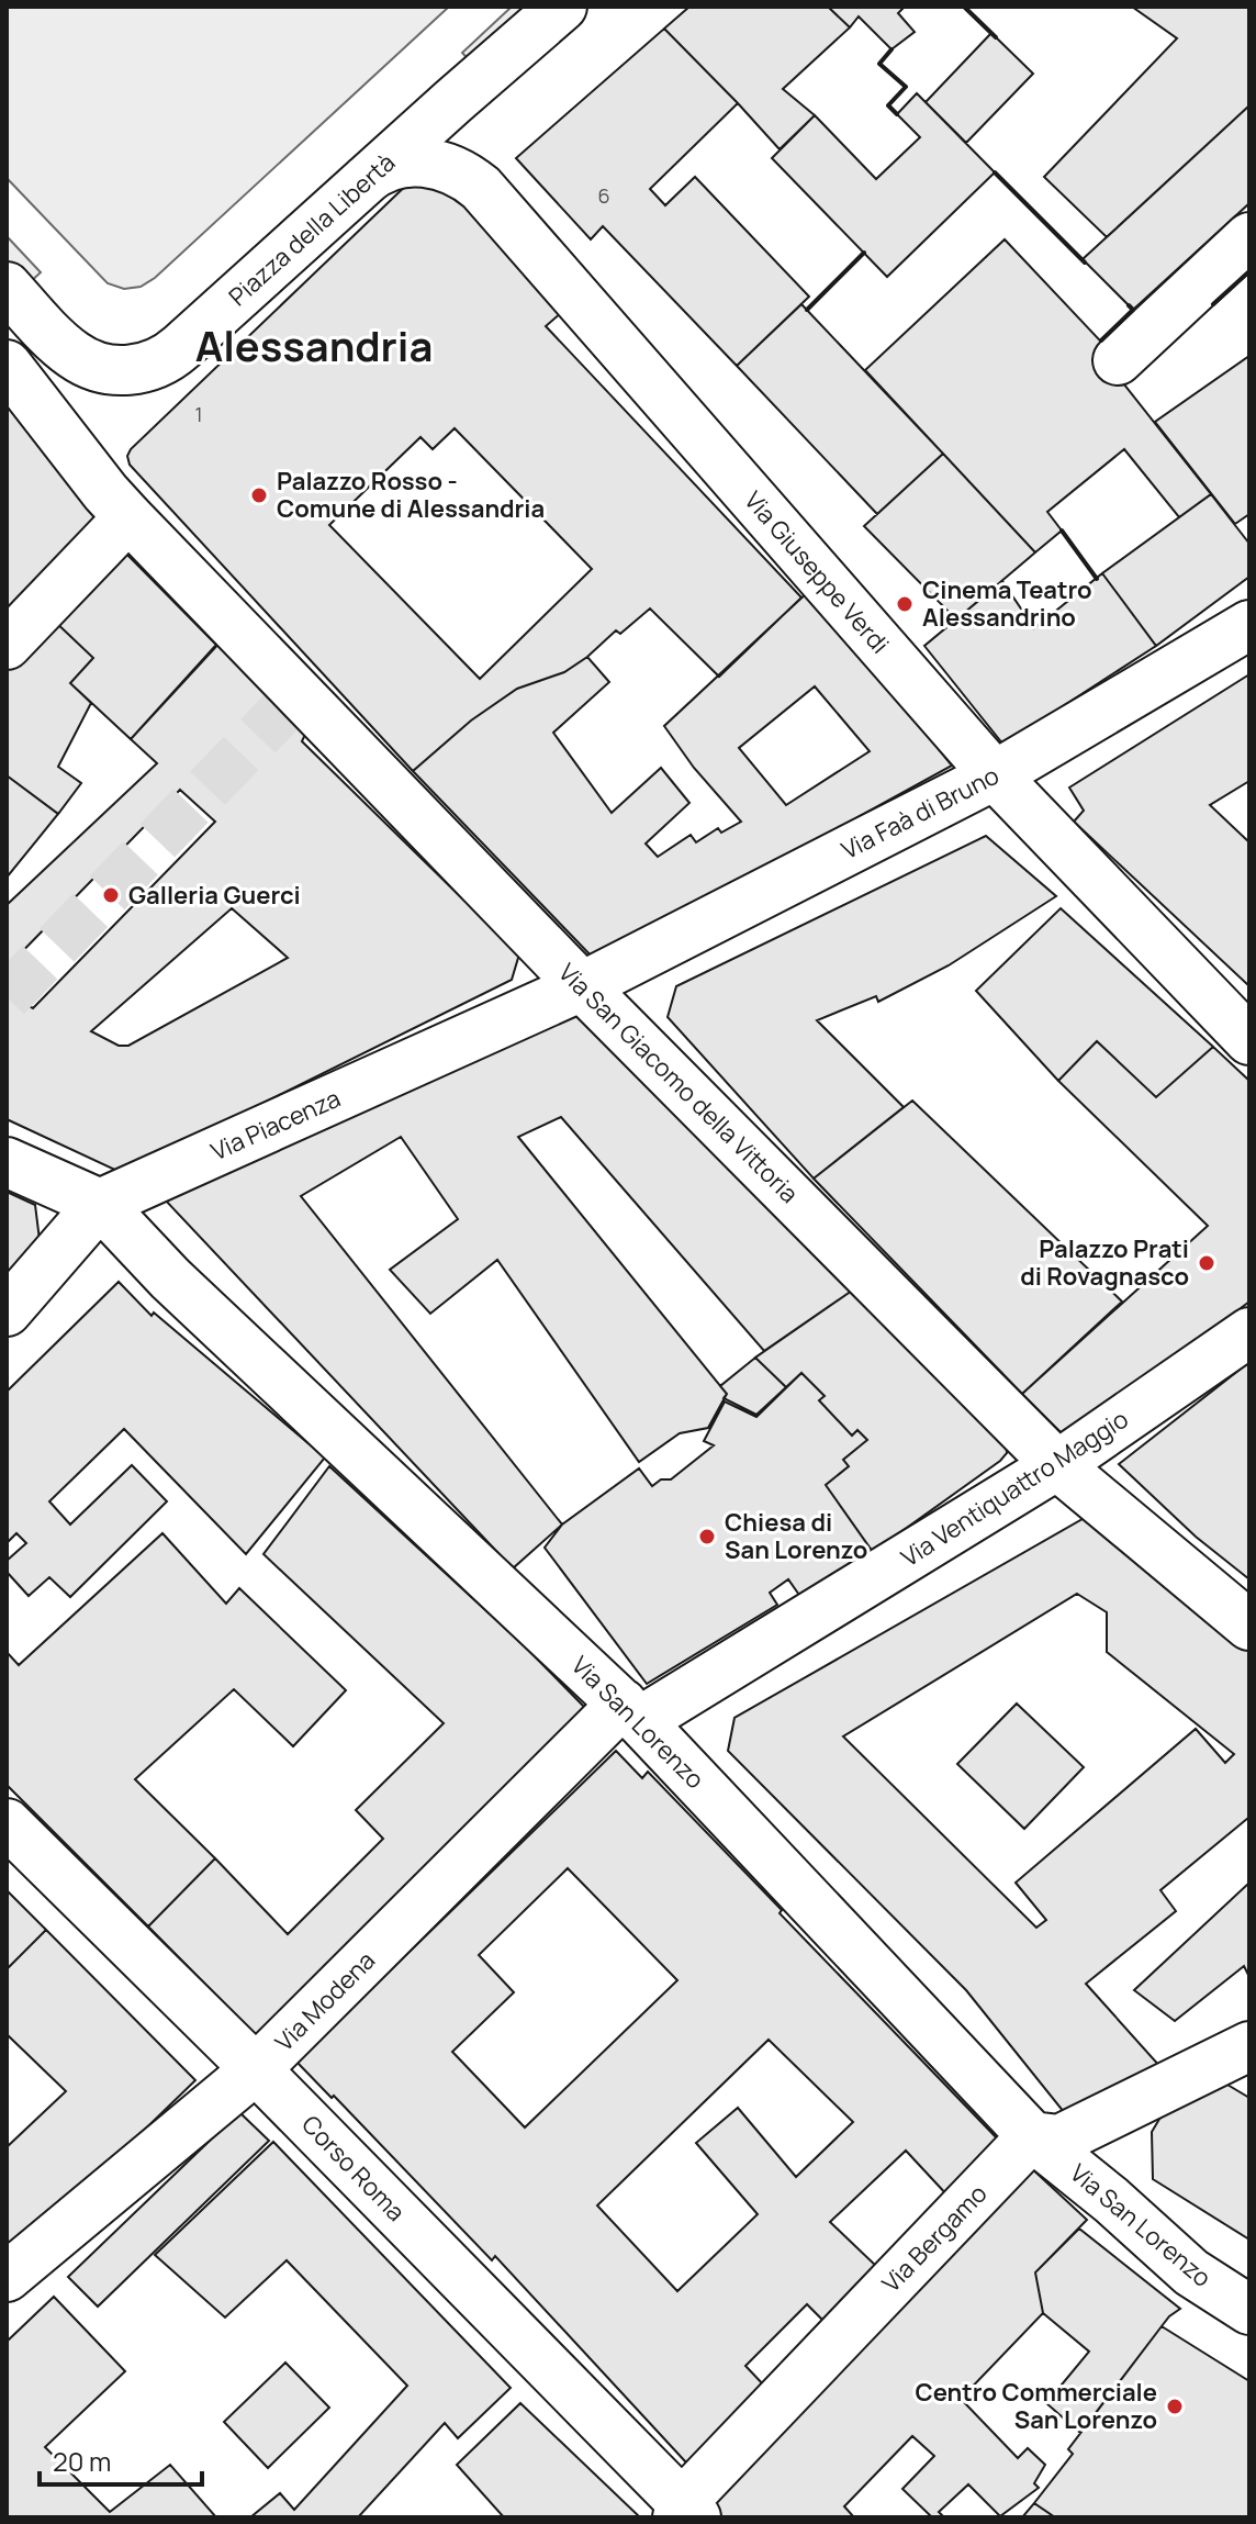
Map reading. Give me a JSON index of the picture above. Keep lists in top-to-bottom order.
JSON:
{
  "streets": {
    "street": [
      "Piazza della Libertà",
      "Via Giuseppe Verdi",
      "Via Faà di Bruno",
      "Via San Giacomo della Vittoria",
      "Via Piacenza",
      "Via Ventiquattro Maggio",
      "Via San Lorenzo",
      "Via Modena",
      "Corso Roma",
      "Via Bergamo"
    ]
  },
  "crossings": [
    ["Piazza della Libertà", "Via Giuseppe Verdi"],
    ["Via Giuseppe Verdi", "Via Faà di Bruno"],
    ["Via Faà di Bruno", "Via San Giacomo della Vittoria"],
    ["Via Faà di Bruno", "Via Piacenza"],
    ["Via San Giacomo della Vittoria", "Via Piacenza"],
    ["Via San Giacomo della Vittoria", "Via Ventiquattro Maggio"],
    ["Via Piacenza", "Via San Lorenzo"],
    ["Via Ventiquattro Maggio", "Via San Lorenzo"],
    ["Via Ventiquattro Maggio", "Via Modena"],
    ["Via San Lorenzo", "Via Modena"],
    ["Via San Lorenzo", "Via Bergamo"],
    ["Via Modena", "Corso Roma"],
    ["Corso Roma", "Via Bergamo"]
  ],
  "districts": ["Alessandria"],
  "places": [
    "Palazzo Rosso - Comune di Alessandria",
    "Cinema Teatro Alessandrino",
    "Galleria Guerci",
    "Palazzo Prati di Rovagnasco",
    "Chiesa di San Lorenzo",
    "Centro Commerciale San Lorenzo"
  ],
  "house_numbers": ["6", "1"],
  "scale_bar": "20 m"
}
